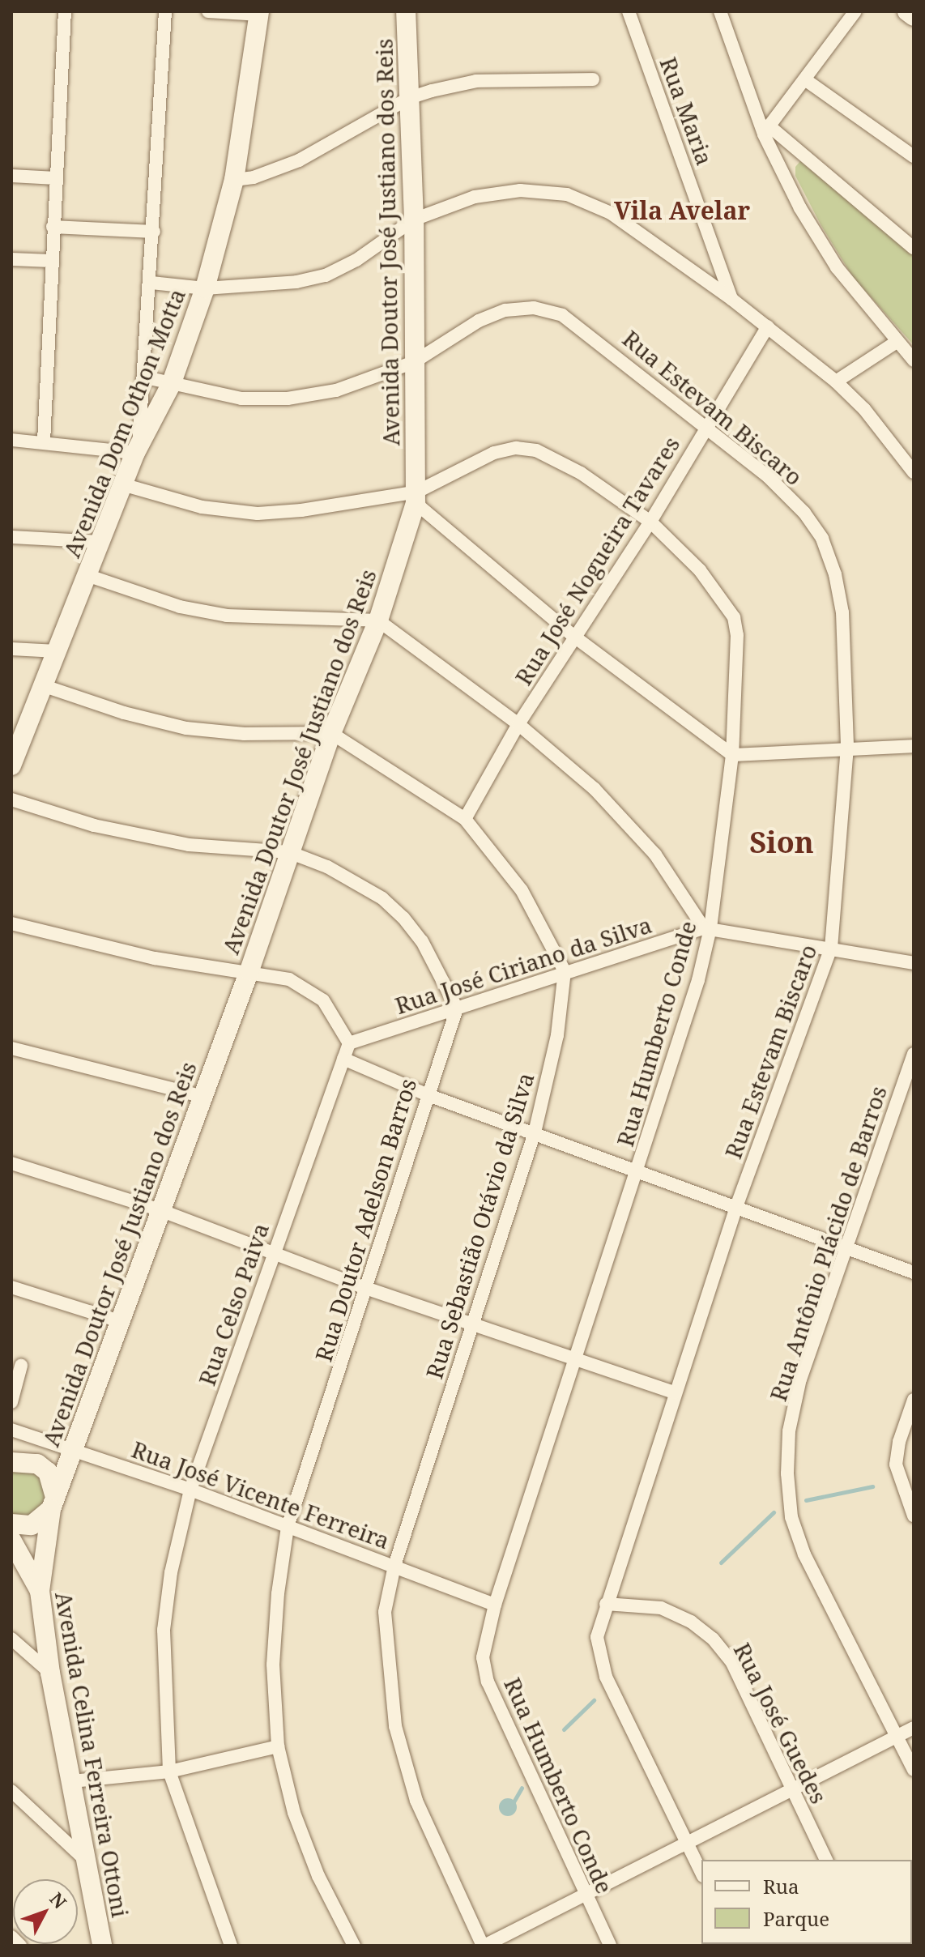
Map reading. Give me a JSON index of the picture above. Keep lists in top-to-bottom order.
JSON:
{
  "streets": {
    "main road": ["Avenida Doutor José Justiano dos Reis", "Avenida Dom Othon Motta", "Avenida Celina Ferreira Ottoni"],
    "street": [
      "Rua Maria",
      "Rua Estevam Biscaro",
      "Rua José Nogueira Tavares",
      "Rua José Ciriano da Silva",
      "Rua Humberto Conde",
      "Rua Doutor Adelson Barros",
      "Rua Sebastião Otávio da Silva",
      "Rua Antônio Plácido de Barros",
      "Rua Celso Paiva",
      "Rua José Vicente Ferreira",
      "Rua José Guedes"
    ]
  },
  "crossings": [
    ["Avenida Doutor José Justiano dos Reis", "Rua Estevam Biscaro"],
    ["Avenida Doutor José Justiano dos Reis", "Rua Humberto Conde"],
    ["Avenida Doutor José Justiano dos Reis", "Rua José Vicente Ferreira"],
    ["Avenida Doutor José Justiano dos Reis", "Avenida Celina Ferreira Ottoni"],
    ["Rua Estevam Biscaro", "Avenida Dom Othon Motta"],
    ["Rua Estevam Biscaro", "Rua José Nogueira Tavares"],
    ["Rua Estevam Biscaro", "Rua José Guedes"],
    ["Avenida Dom Othon Motta", "Rua Humberto Conde"],
    ["Rua José Nogueira Tavares", "Rua Humberto Conde"],
    ["Rua José Ciriano da Silva", "Rua Humberto Conde"],
    ["Rua José Ciriano da Silva", "Rua Doutor Adelson Barros"],
    ["Rua José Ciriano da Silva", "Rua Sebastião Otávio da Silva"],
    ["Rua José Ciriano da Silva", "Rua Celso Paiva"],
    ["Rua Humberto Conde", "Rua José Vicente Ferreira"],
    ["Rua Doutor Adelson Barros", "Rua José Vicente Ferreira"],
    ["Rua Sebastião Otávio da Silva", "Rua José Vicente Ferreira"],
    ["Rua Celso Paiva", "Rua José Vicente Ferreira"]
  ],
  "districts": ["Vila Avelar", "Sion"],
  "legend": ["Rua", "Parque"],
  "north": "top right"
}
